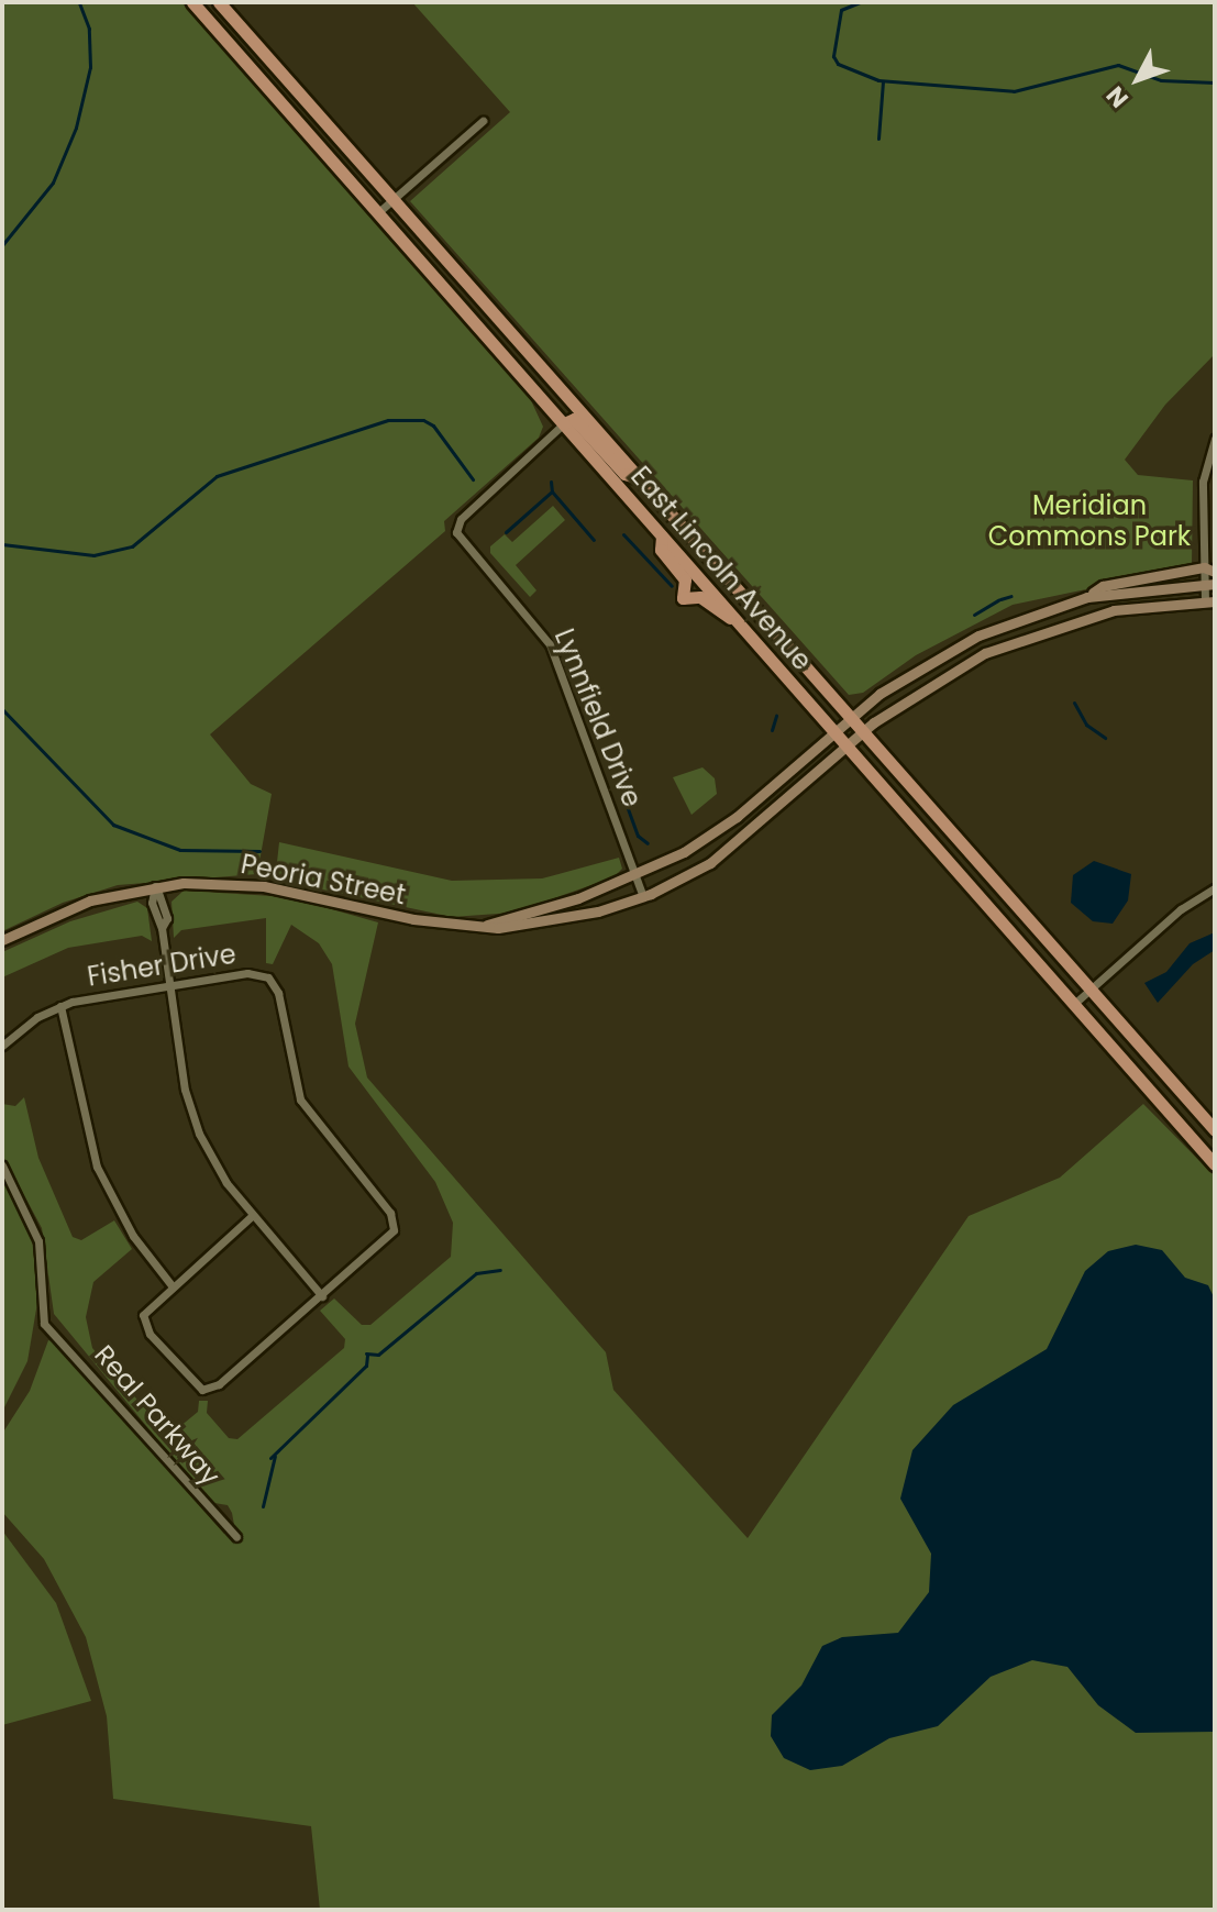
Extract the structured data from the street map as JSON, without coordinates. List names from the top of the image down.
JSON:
{
  "streets": {
    "main road": ["East Lincoln Avenue", "Peoria Street"],
    "street": ["Lynnfield Drive", "Fisher Drive", "Real Parkway"]
  },
  "crossings": [
    ["East Lincoln Avenue", "Lynnfield Drive"],
    ["East Lincoln Avenue", "Peoria Street"],
    ["Lynnfield Drive", "Peoria Street"]
  ],
  "parks": ["Meridian Commons Park"],
  "north": "bottom left"
}
